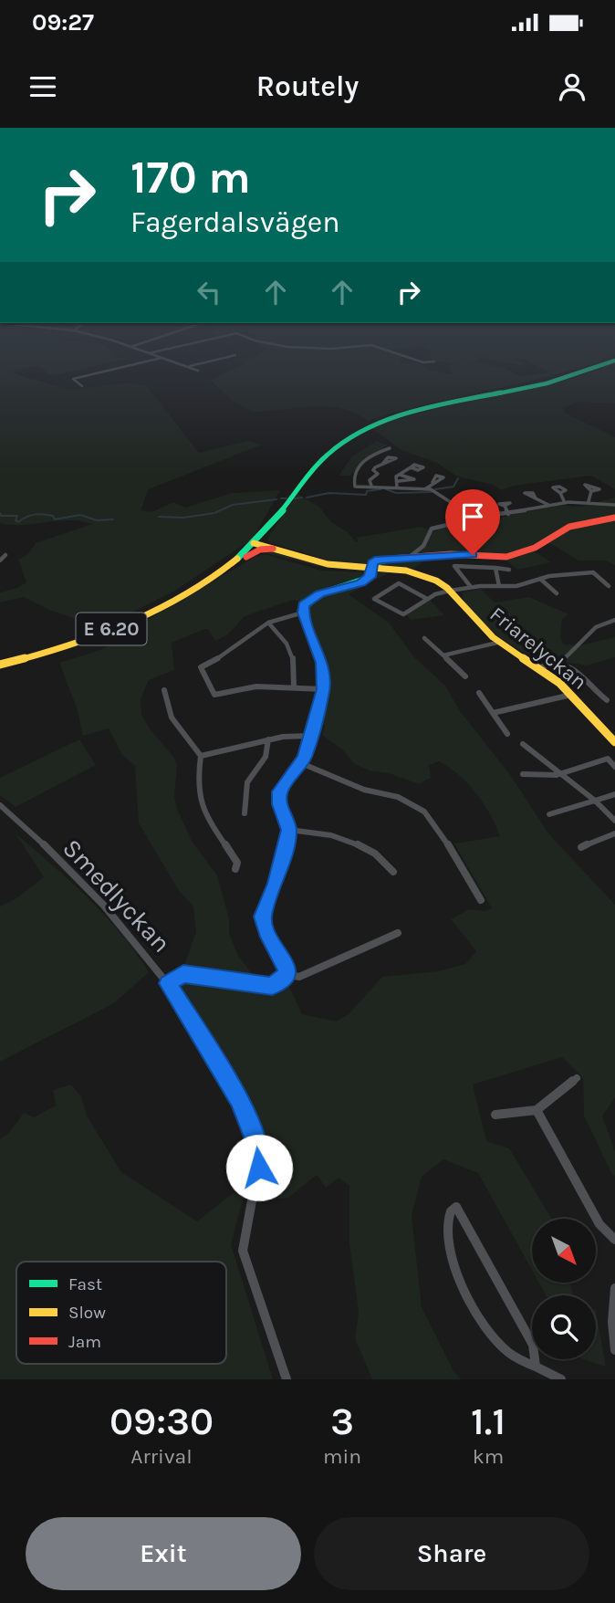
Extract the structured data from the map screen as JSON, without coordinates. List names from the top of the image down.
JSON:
{
  "streets": {
    "main road": ["E 6.20", "Friarelyckan"],
    "street": ["Smedlyckan"]
  },
  "crossings": [
    ["E 6.20", "Friarelyckan"]
  ],
  "legend": ["Fast", "Slow", "Jam"],
  "north": "bottom right",
  "page": {
    "status": "09:27",
    "header": "Routely",
    "turn": ["170 m", "Fagerdalsvägen"],
    "eta": [
      "09:30",
      "Arrival",
      "3",
      "min",
      "1.1",
      "km"
    ],
    "buttons": ["Exit", "Share"]
  }
}
